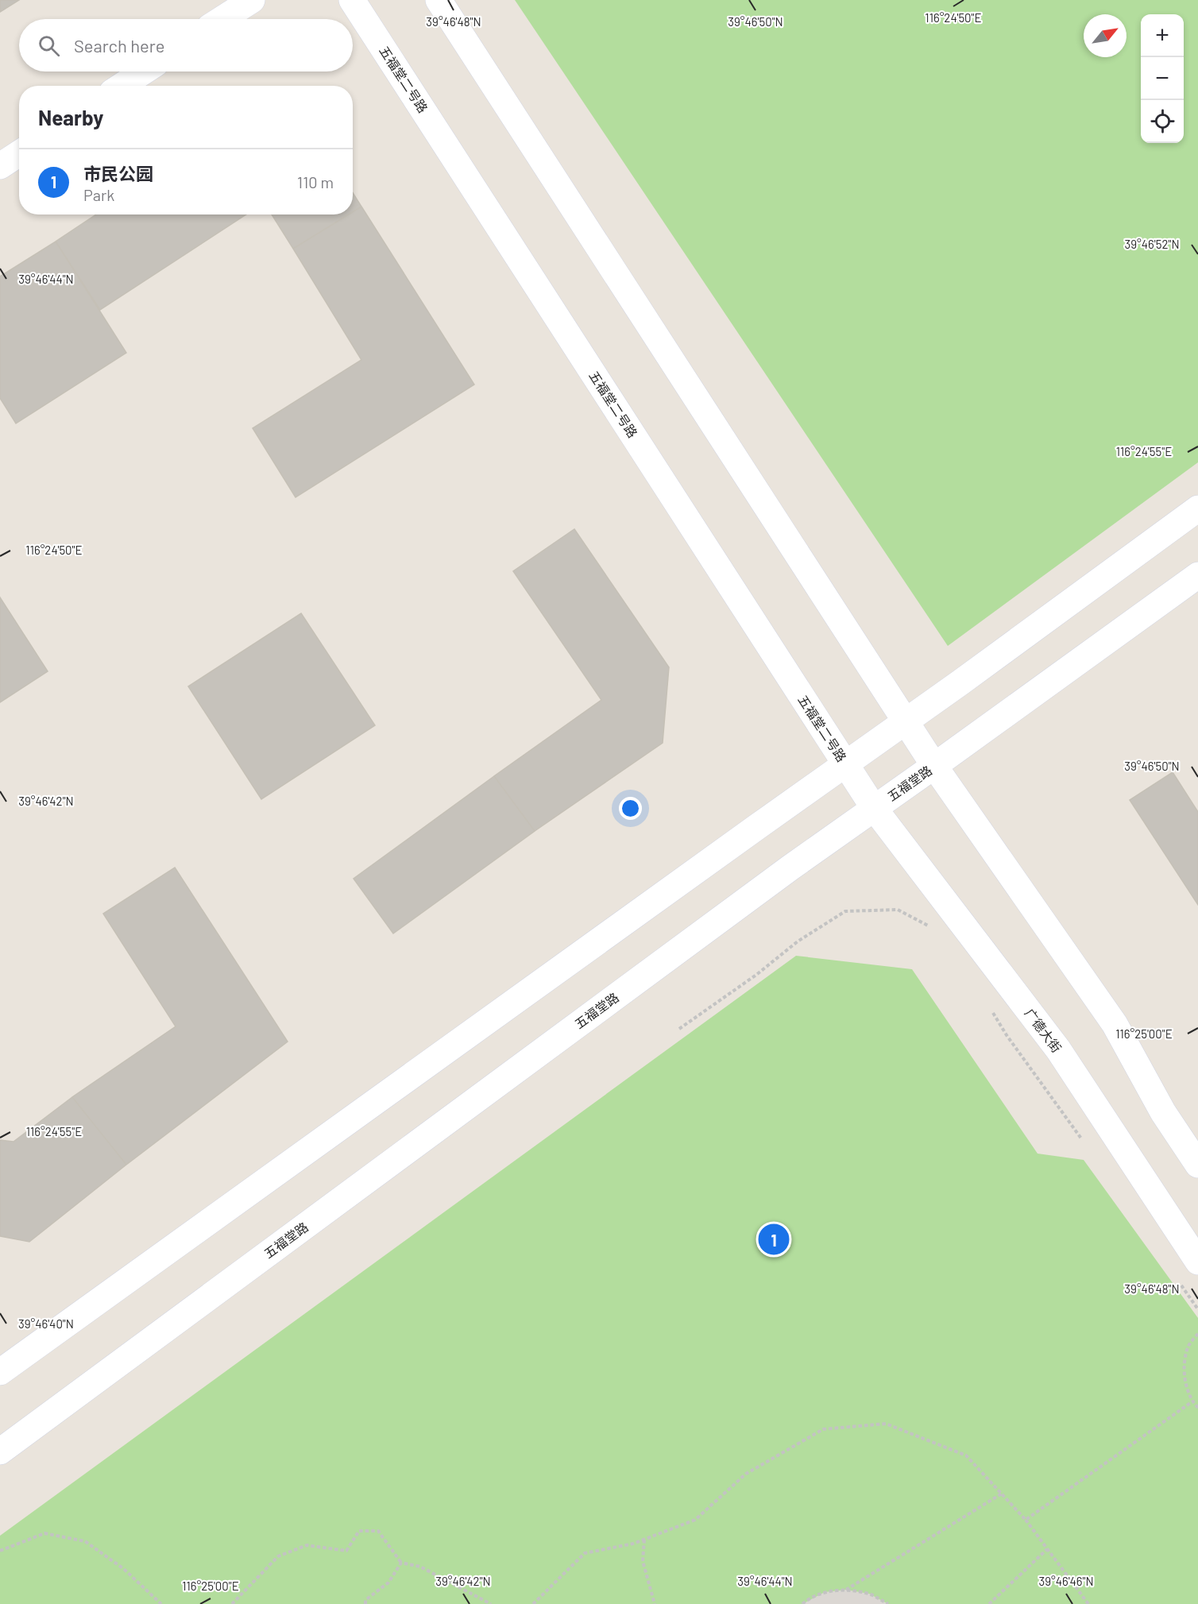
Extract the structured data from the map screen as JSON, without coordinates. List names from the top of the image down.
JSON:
{
  "streets": {
    "main road": ["五福堂二号路", "五福堂路", "广德大街"]
  },
  "crossings": [
    ["五福堂二号路", "五福堂路"],
    ["五福堂二号路", "广德大街"],
    ["五福堂路", "广德大街"]
  ],
  "north": "top right",
  "page": {
    "map_buttons": ["+", "−"],
    "search": "Search here",
    "heading": "Nearby",
    "list": [
      {
        "mark": "1",
        "name": "市民公园",
        "note": "Park",
        "value": "110 m"
      }
    ],
    "pins": "1"
  },
  "coordinates": [
    "116°24'50\"E",
    "39°46'48\"N",
    "39°46'50\"N",
    "39°46'52\"N",
    "39°46'44\"N",
    "116°24'55\"E",
    "39°46'42\"N",
    "116°25'00\"E",
    "39°46'40\"N",
    "39°46'46\"N"
  ]
}
